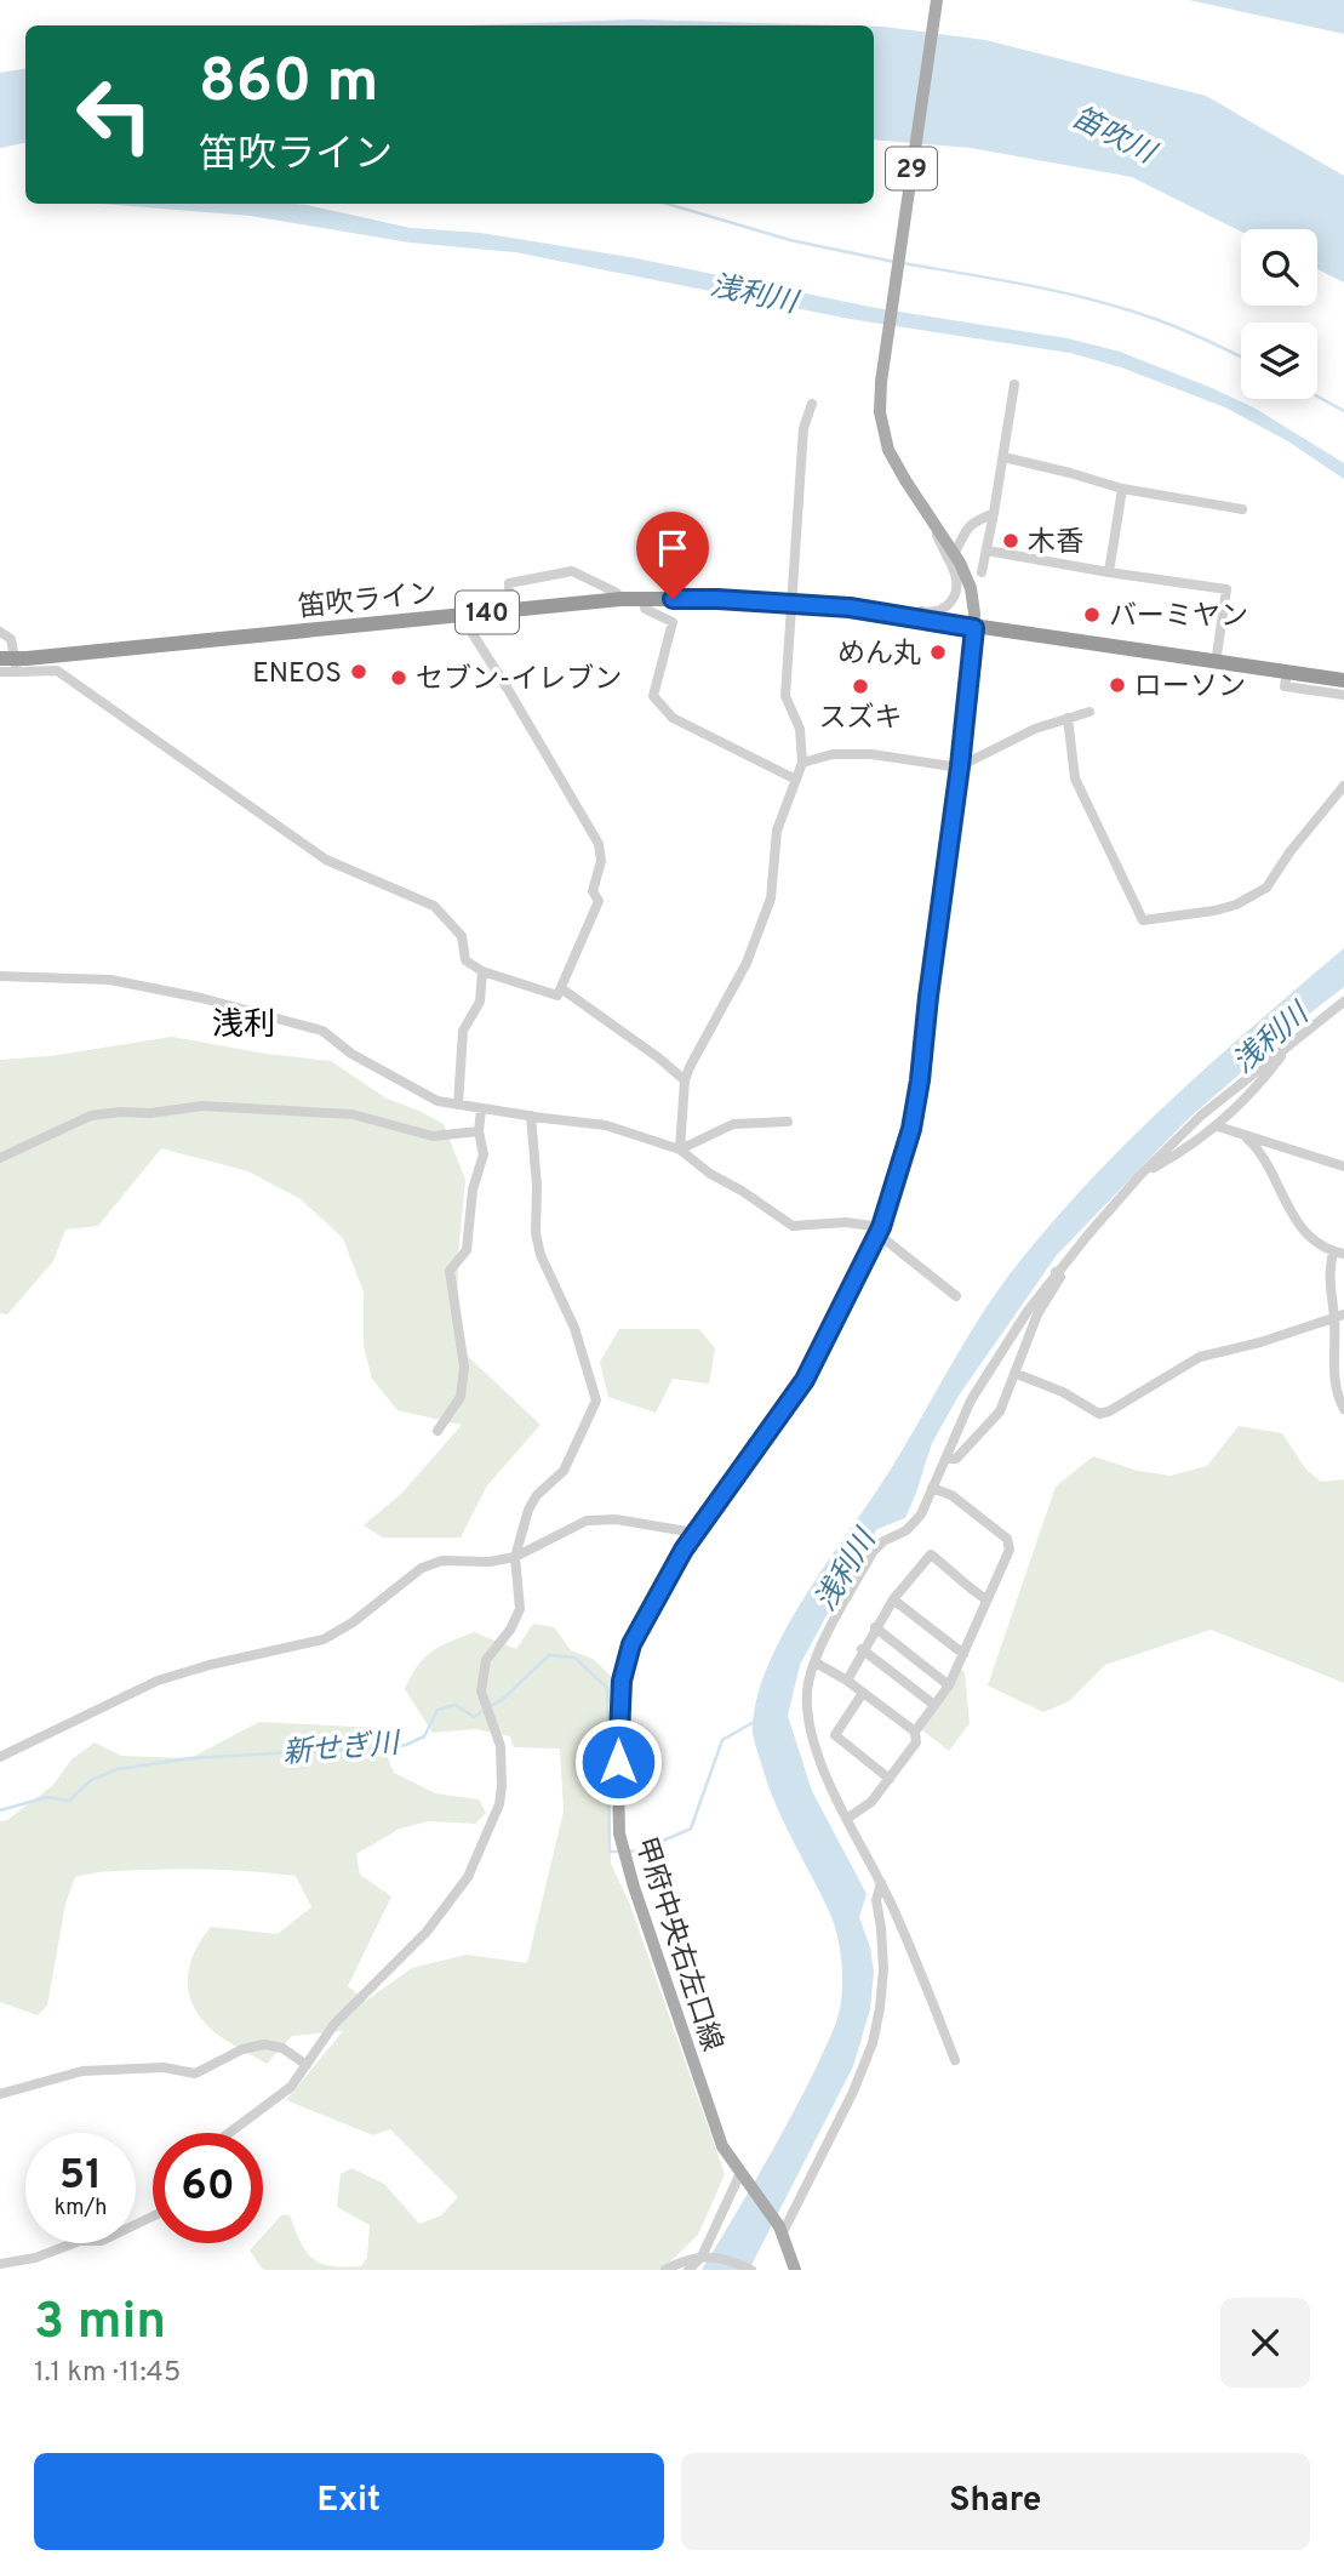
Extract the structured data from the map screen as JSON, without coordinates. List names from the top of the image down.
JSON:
{
  "streets": {
    "highway": ["笛吹ライン", "140"],
    "main road": ["29", "甲府中央右左口線"]
  },
  "crossings": [
    ["笛吹ライン", "甲府中央右左口線"]
  ],
  "districts": ["浅利"],
  "water": ["笛吹川", "浅利川", "新せぎ川"],
  "places": [
    "木香",
    "バーミヤン",
    "めん丸",
    "ENEOS",
    "セブン-イレブン",
    "ローソン",
    "スズキ"
  ],
  "page": {
    "turn": ["860 m", "笛吹ライン"],
    "speed": "51 km/h",
    "limit": "60",
    "heading": ["3 min", "1.1 km · 11:45"],
    "buttons": ["Exit", "Share"]
  }
}
